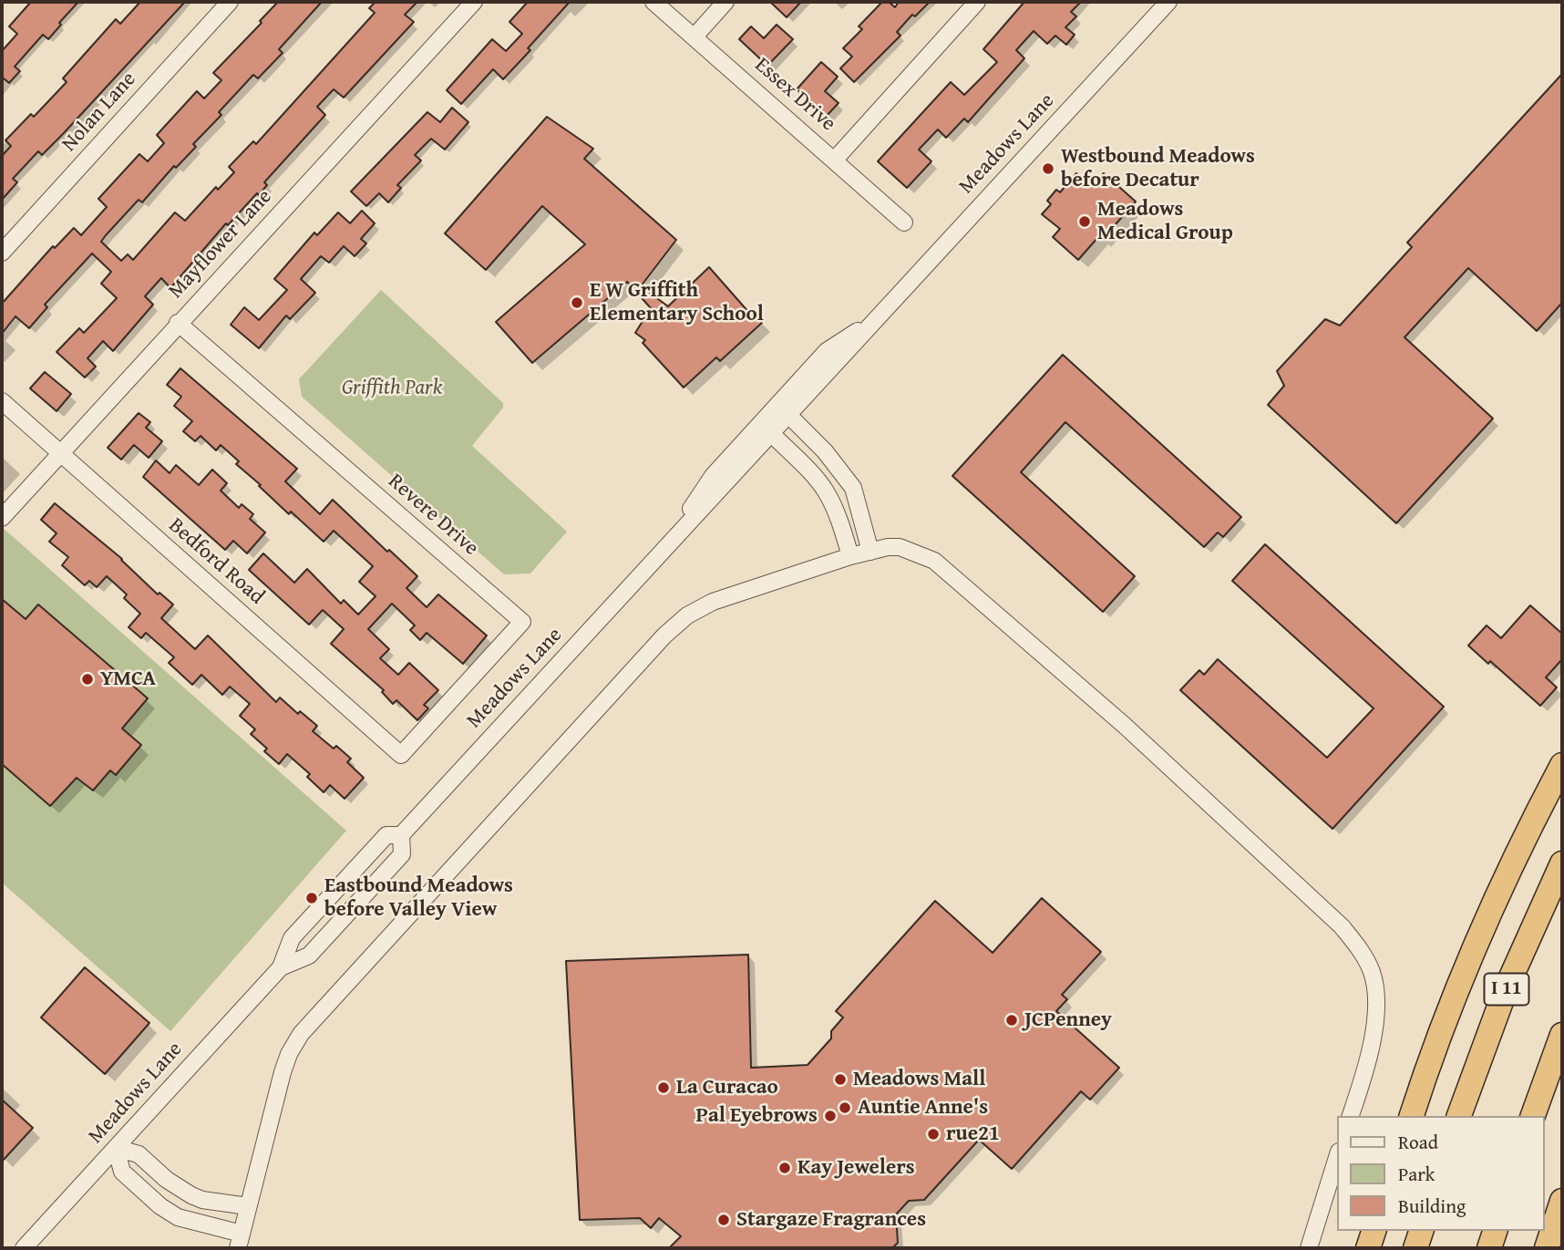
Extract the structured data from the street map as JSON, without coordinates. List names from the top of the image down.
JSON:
{
  "streets": {
    "highway": ["I 11"],
    "street": [
      "Essex Drive",
      "Nolan Lane",
      "Meadows Lane",
      "Mayflower Lane",
      "Revere Drive",
      "Bedford Road"
    ]
  },
  "crossings": [
    ["Mayflower Lane", "Revere Drive"],
    ["Mayflower Lane", "Bedford Road"],
    ["Revere Drive", "Bedford Road"]
  ],
  "parks": ["Griffith Park"],
  "places": [
    "Westbound Meadows before Decatur",
    "Meadows Medical Group",
    "E W Griffith Elementary School",
    "YMCA",
    "Eastbound Meadows before Valley View",
    "JCPenney",
    "Meadows Mall",
    "La Curacao",
    "Auntie Anne's",
    "Pal Eyebrows",
    "rue21",
    "Kay Jewelers",
    "Stargaze Fragrances"
  ],
  "legend": ["Road", "Park", "Building"]
}
